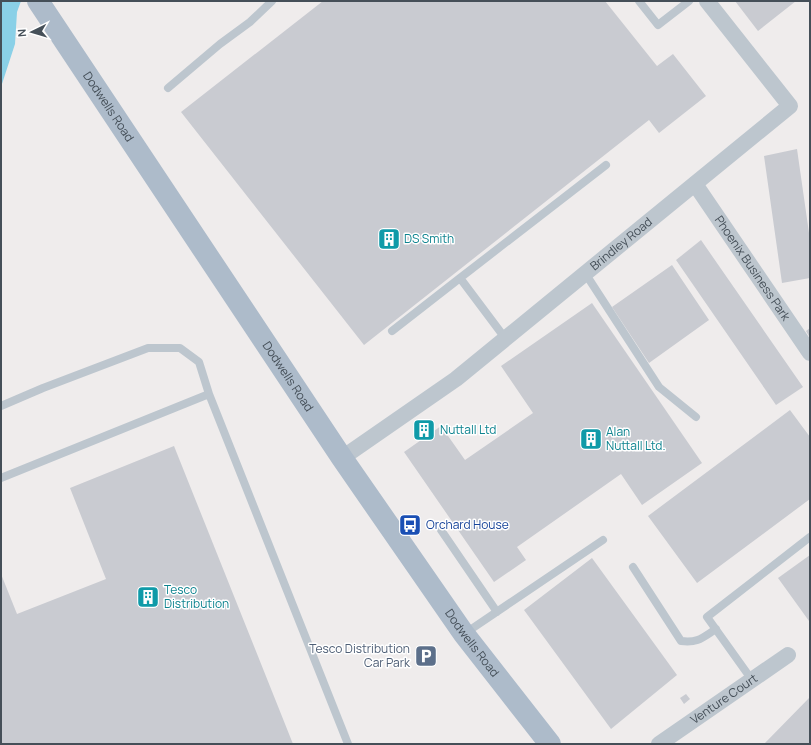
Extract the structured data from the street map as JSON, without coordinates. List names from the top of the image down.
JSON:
{
  "streets": {
    "main road": ["Dodwells Road"],
    "street": ["Brindley Road", "Phoenix Business Park", "Venture Court"]
  },
  "crossings": [
    ["Dodwells Road", "Brindley Road"],
    ["Brindley Road", "Phoenix Business Park"]
  ],
  "places": {
    "building": [
      "DS Smith",
      "Nuttall Ltd",
      "Alan Nuttall Ltd.",
      "Tesco Distribution"
    ],
    "bus stop": ["Orchard House"],
    "parking": ["Tesco Distribution Car Park"]
  },
  "north": "left"
}
